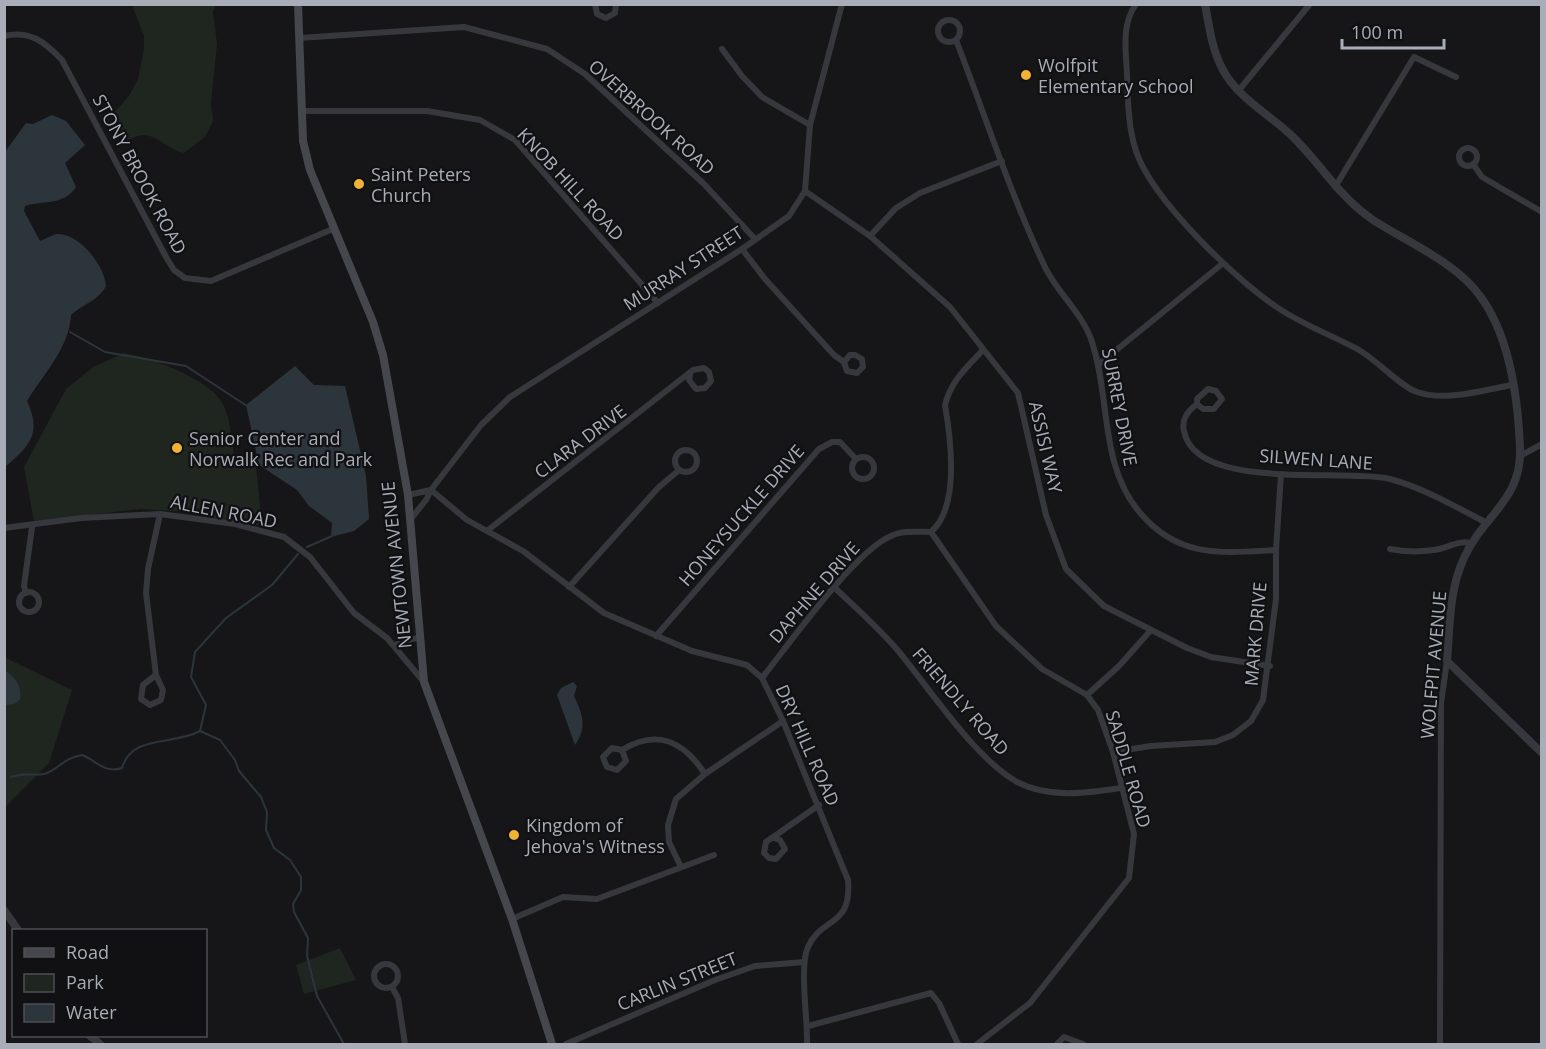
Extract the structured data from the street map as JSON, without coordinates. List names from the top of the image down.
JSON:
{
  "streets": {
    "main road": ["NEWTOWN AVENUE"],
    "street": [
      "OVERBROOK ROAD",
      "STONY BROOK ROAD",
      "KNOB HILL ROAD",
      "MURRAY STREET",
      "SURREY DRIVE",
      "CLARA DRIVE",
      "ASSISI WAY",
      "SILWEN LANE",
      "ALLEN ROAD",
      "HONEYSUCKLE DRIVE",
      "DAPHNE DRIVE",
      "MARK DRIVE",
      "WOLFPIT AVENUE",
      "FRIENDLY ROAD",
      "DRY HILL ROAD",
      "SADDLE ROAD",
      "CARLIN STREET"
    ]
  },
  "crossings": [
    ["OVERBROOK ROAD", "MURRAY STREET"],
    ["OVERBROOK ROAD", "NEWTOWN AVENUE"],
    ["STONY BROOK ROAD", "NEWTOWN AVENUE"],
    ["KNOB HILL ROAD", "MURRAY STREET"],
    ["KNOB HILL ROAD", "NEWTOWN AVENUE"],
    ["MURRAY STREET", "ASSISI WAY"],
    ["MURRAY STREET", "NEWTOWN AVENUE"],
    ["MURRAY STREET", "DRY HILL ROAD"],
    ["SURREY DRIVE", "MARK DRIVE"],
    ["CLARA DRIVE", "DRY HILL ROAD"],
    ["ASSISI WAY", "MARK DRIVE"],
    ["SILWEN LANE", "MARK DRIVE"],
    ["SILWEN LANE", "WOLFPIT AVENUE"],
    ["ALLEN ROAD", "NEWTOWN AVENUE"],
    ["HONEYSUCKLE DRIVE", "DRY HILL ROAD"],
    ["DAPHNE DRIVE", "FRIENDLY ROAD"],
    ["DAPHNE DRIVE", "DRY HILL ROAD"],
    ["DAPHNE DRIVE", "SADDLE ROAD"],
    ["MARK DRIVE", "SADDLE ROAD"],
    ["FRIENDLY ROAD", "SADDLE ROAD"],
    ["DRY HILL ROAD", "CARLIN STREET"]
  ],
  "places": [
    "Wolfpit Elementary School",
    "Saint Peters Church",
    "Senior Center and Norwalk Rec and Park",
    "Kingdom of Jehova's Witness"
  ],
  "legend": ["Road", "Park", "Water"],
  "scale_bar": "100 m"
}
